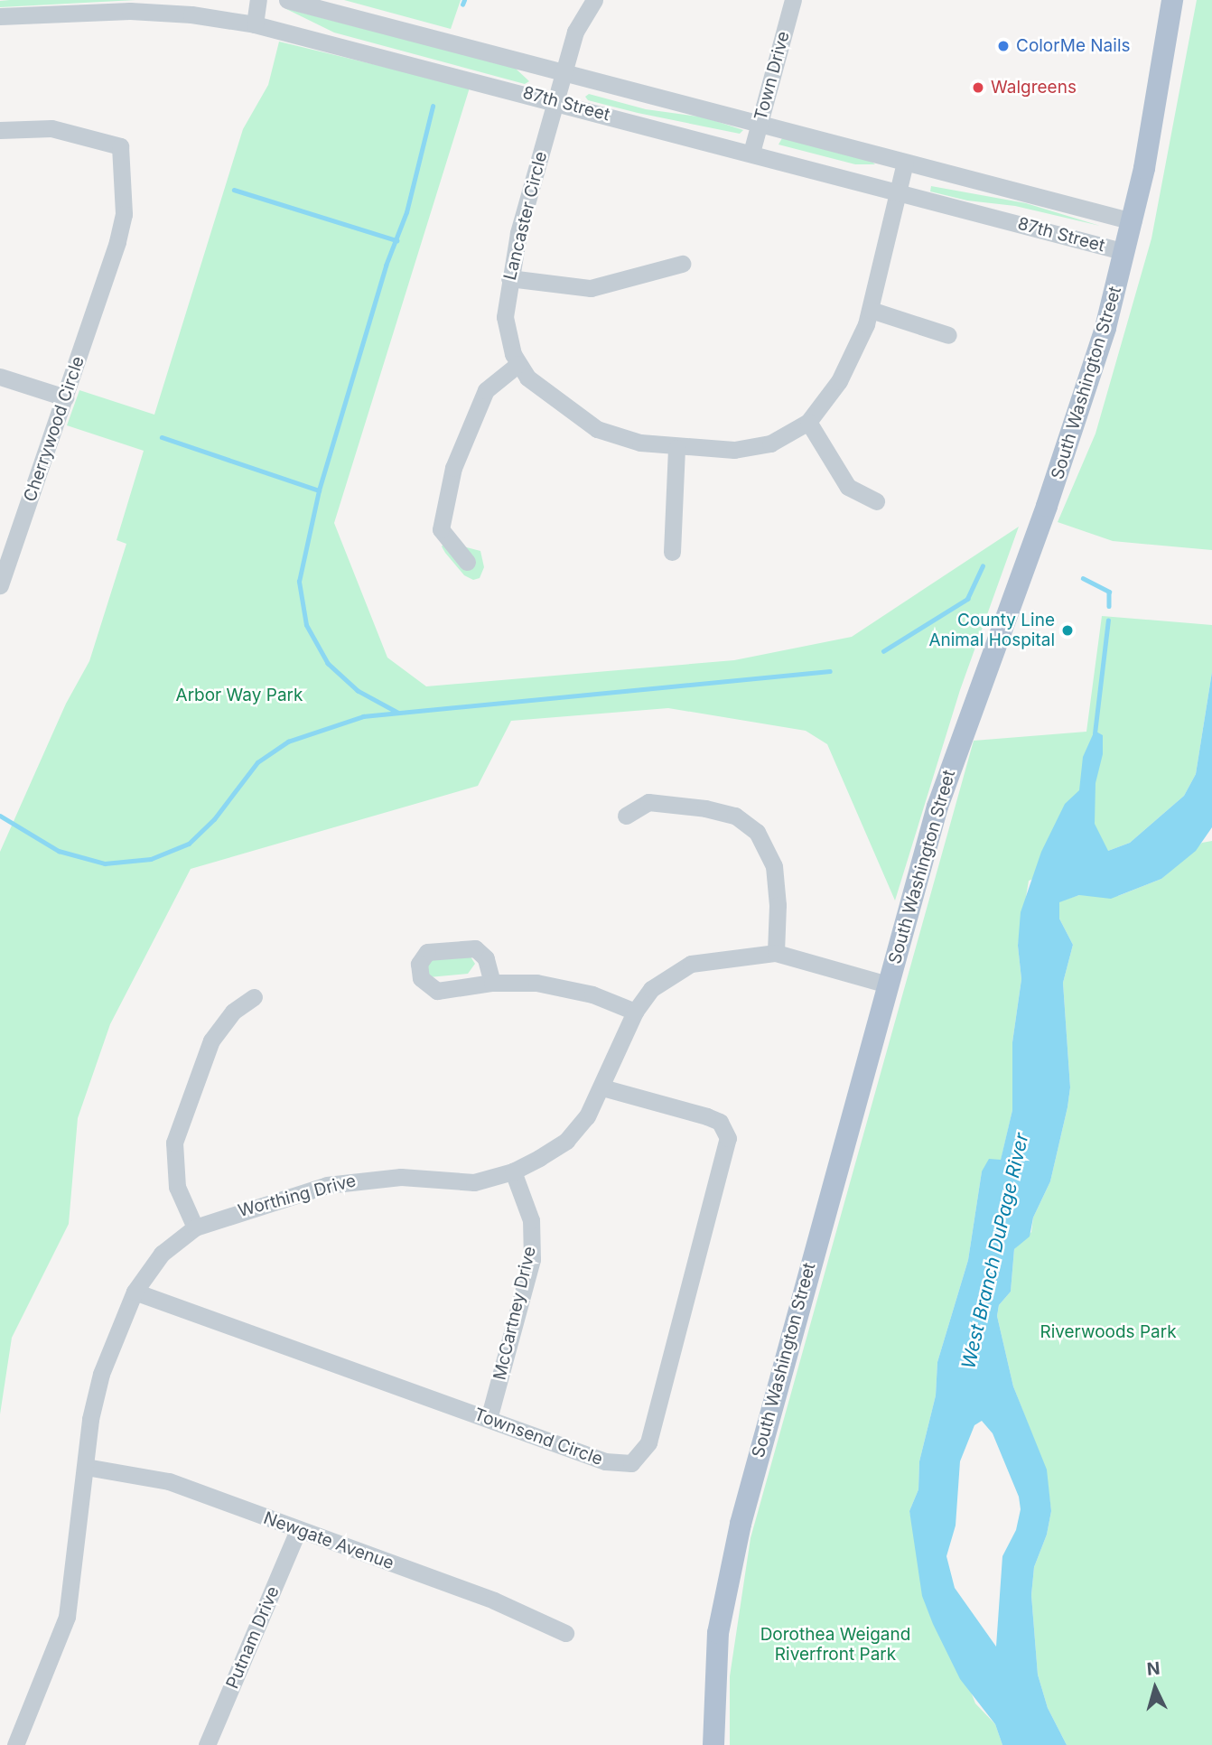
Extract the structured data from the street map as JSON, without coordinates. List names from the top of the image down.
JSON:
{
  "streets": {
    "main road": ["South Washington Street"],
    "street": [
      "Town Drive",
      "87th Street",
      "Lancaster Circle",
      "Cherrywood Circle",
      "Worthing Drive",
      "McCartney Drive",
      "Townsend Circle",
      "Newgate Avenue",
      "Putnam Drive"
    ]
  },
  "crossings": [
    ["Town Drive", "87th Street"],
    ["87th Street", "Lancaster Circle"],
    ["87th Street", "South Washington Street"],
    ["South Washington Street", "Worthing Drive"],
    ["Worthing Drive", "McCartney Drive"],
    ["Worthing Drive", "Townsend Circle"],
    ["Worthing Drive", "Newgate Avenue"],
    ["McCartney Drive", "Townsend Circle"],
    ["Newgate Avenue", "Putnam Drive"]
  ],
  "water": ["West Branch DuPage River"],
  "parks": ["Arbor Way Park", "Riverwoods Park", "Dorothea Weigand Riverfront Park"],
  "places": ["ColorMe Nails", "Walgreens", "County Line Animal Hospital"],
  "north": "top"
}
